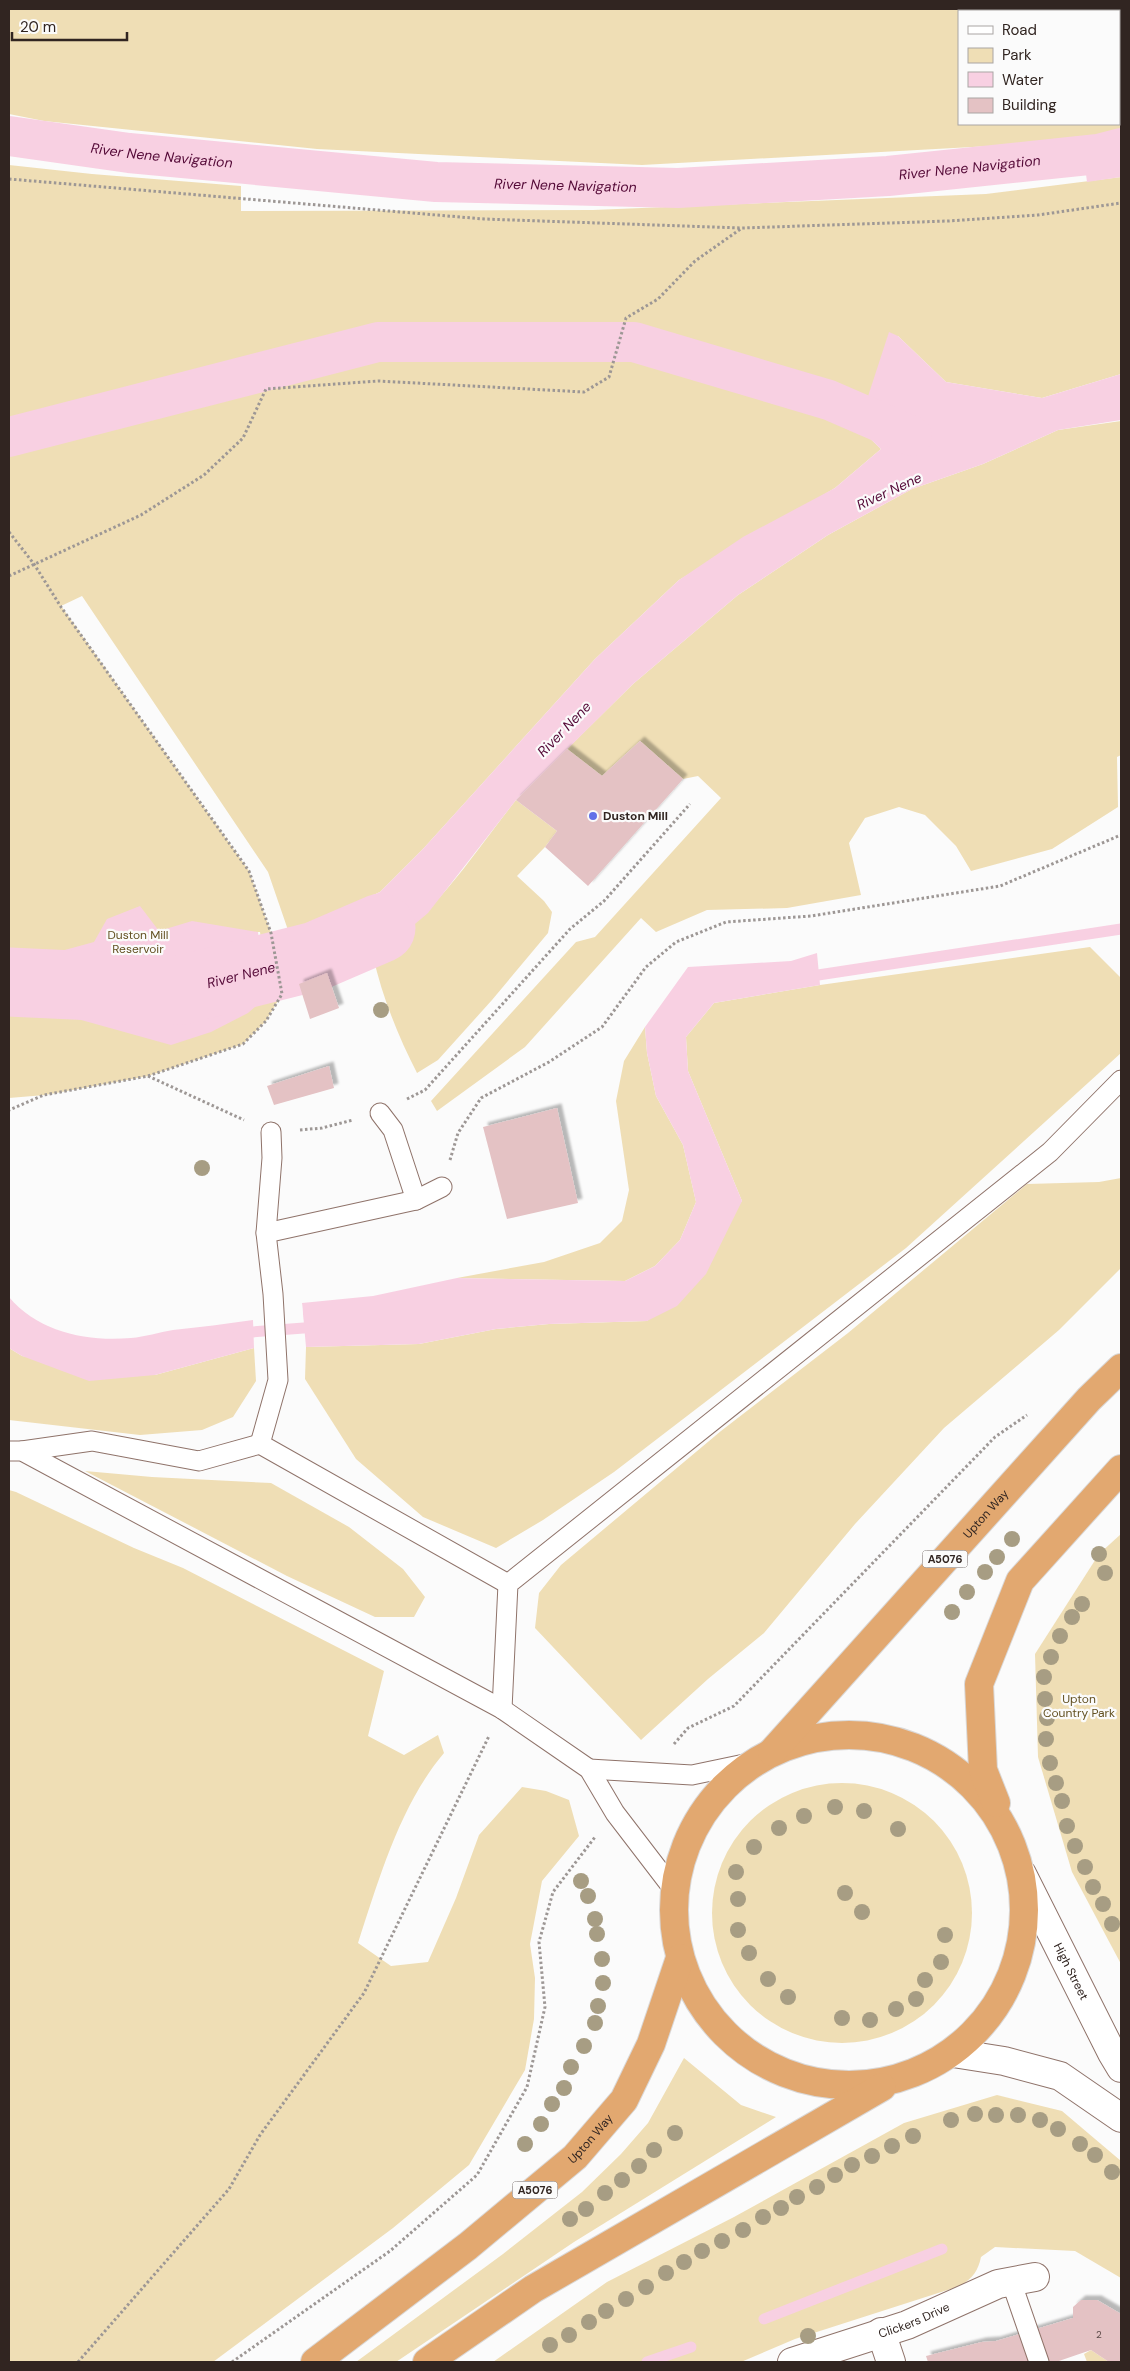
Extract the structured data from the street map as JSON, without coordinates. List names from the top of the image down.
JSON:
{
  "streets": {
    "highway": ["Upton Way", "A5076"],
    "street": ["High Street", "Clickers Drive"]
  },
  "water": ["River Nene Navigation", "River Nene"],
  "parks": ["Duston Mill Reservoir", "Upton Country Park"],
  "places": ["Duston Mill"],
  "house_numbers": ["2"],
  "legend": [
    "Road",
    "Park",
    "Water",
    "Building"
  ],
  "scale_bar": "20 m"
}
